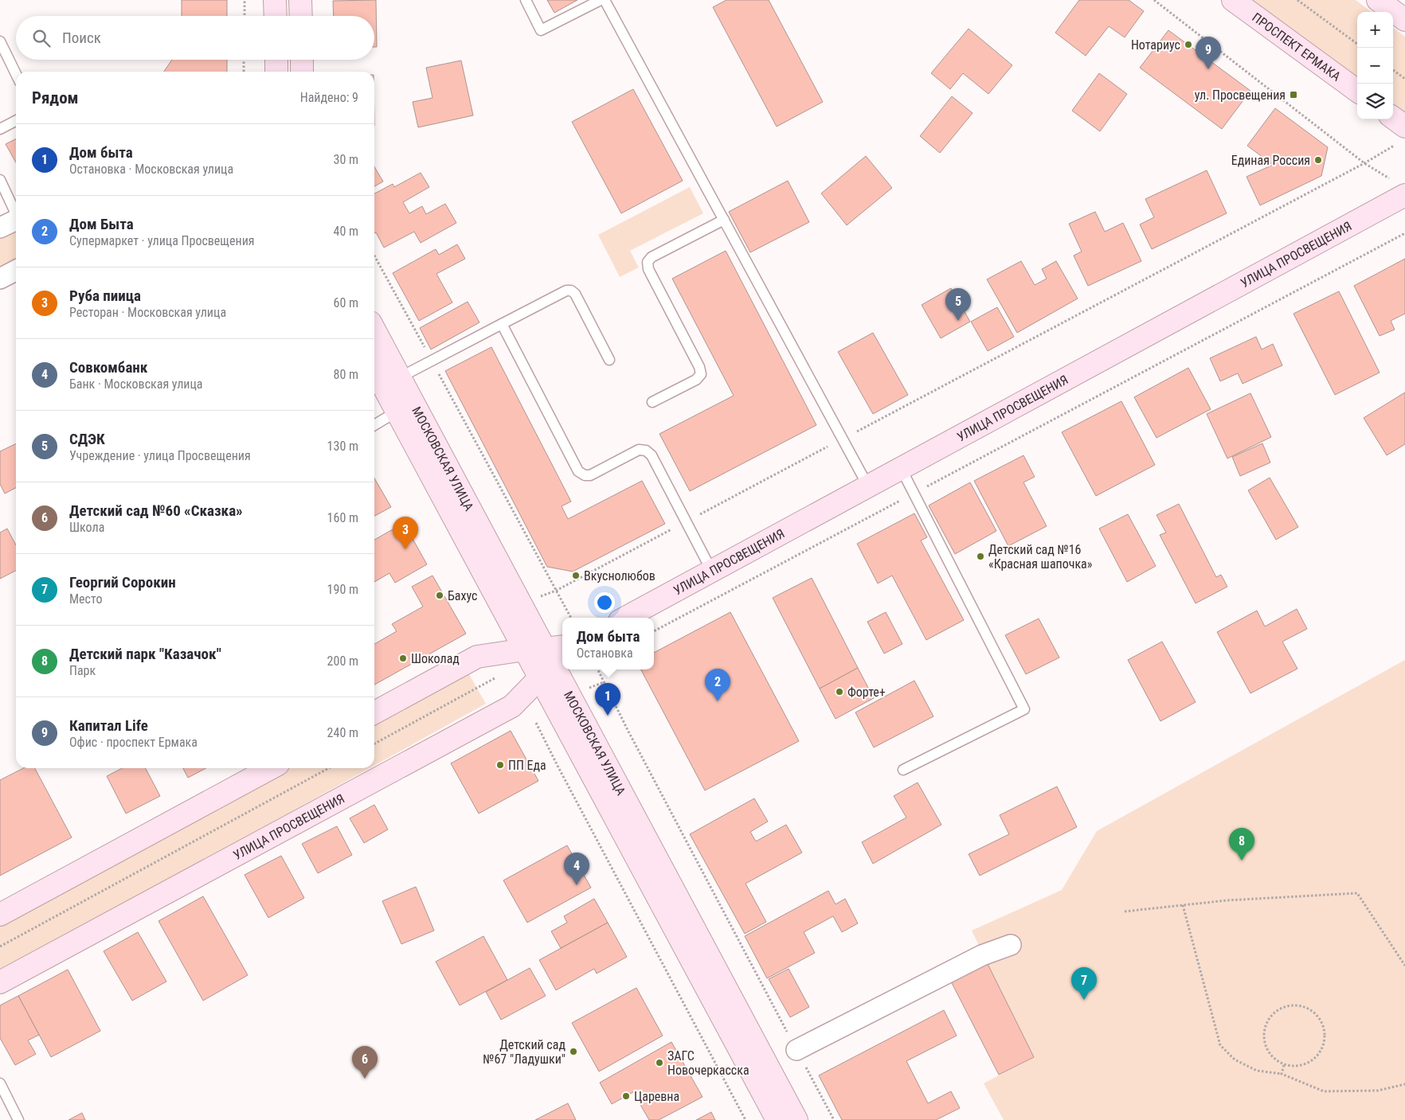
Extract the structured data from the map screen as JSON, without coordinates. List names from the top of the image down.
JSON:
{
  "streets": {
    "main road": ["ПРОСПЕКТ ЕРМАКА", "УЛИЦА ПРОСВЕЩЕНИЯ", "МОСКОВСКАЯ УЛИЦА"]
  },
  "crossings": [
    ["УЛИЦА ПРОСВЕЩЕНИЯ", "МОСКОВСКАЯ УЛИЦА"]
  ],
  "places": {
    "other": [
      "Нотариус",
      "Единая Россия",
      "Детский сад №16 «Красная шапочка»",
      "Вкуснолюбов",
      "Бахус",
      "Шоколад",
      "Форте+",
      "ПП Еда",
      "Детский сад №67 \"Ладушки\"",
      "ЗАГС Новочеркасска",
      "Царевна"
    ],
    "transit": ["ул. Просвещения"]
  },
  "page": {
    "map_buttons": ["+", "−"],
    "search": "Поиск",
    "pins": [
      "9",
      "5",
      "3",
      "2",
      "1",
      "8",
      "4",
      "7",
      "6"
    ],
    "heading": ["Рядом", "Найдено: 9"],
    "list": [
      {
        "mark": "1",
        "name": "Дом быта",
        "note": "Остановка · Московская улица",
        "value": "30 m"
      },
      {
        "mark": "2",
        "name": "Дом Быта",
        "note": "Супермаркет · улица Просвещения",
        "value": "40 m"
      },
      {
        "mark": "3",
        "name": "Руба пиица",
        "note": "Ресторан · Московская улица",
        "value": "60 m"
      },
      {
        "mark": "4",
        "name": "Совкомбанк",
        "note": "Банк · Московская улица",
        "value": "80 m"
      },
      {
        "mark": "5",
        "name": "СДЭК",
        "note": "Учреждение · улица Просвещения",
        "value": "130 m"
      },
      {
        "mark": "6",
        "name": "Детский сад №60 «Сказка»",
        "note": "Школа",
        "value": "160 m"
      },
      {
        "mark": "7",
        "name": "Георгий Сорокин",
        "note": "Место",
        "value": "190 m"
      },
      {
        "mark": "8",
        "name": "Детский парк \"Казачок\"",
        "note": "Парк",
        "value": "200 m"
      },
      {
        "mark": "9",
        "name": "Капитал Life",
        "note": "Офис · проспект Ермака",
        "value": "240 m"
      }
    ],
    "popup": ["Дом быта", "Остановка"]
  }
}
